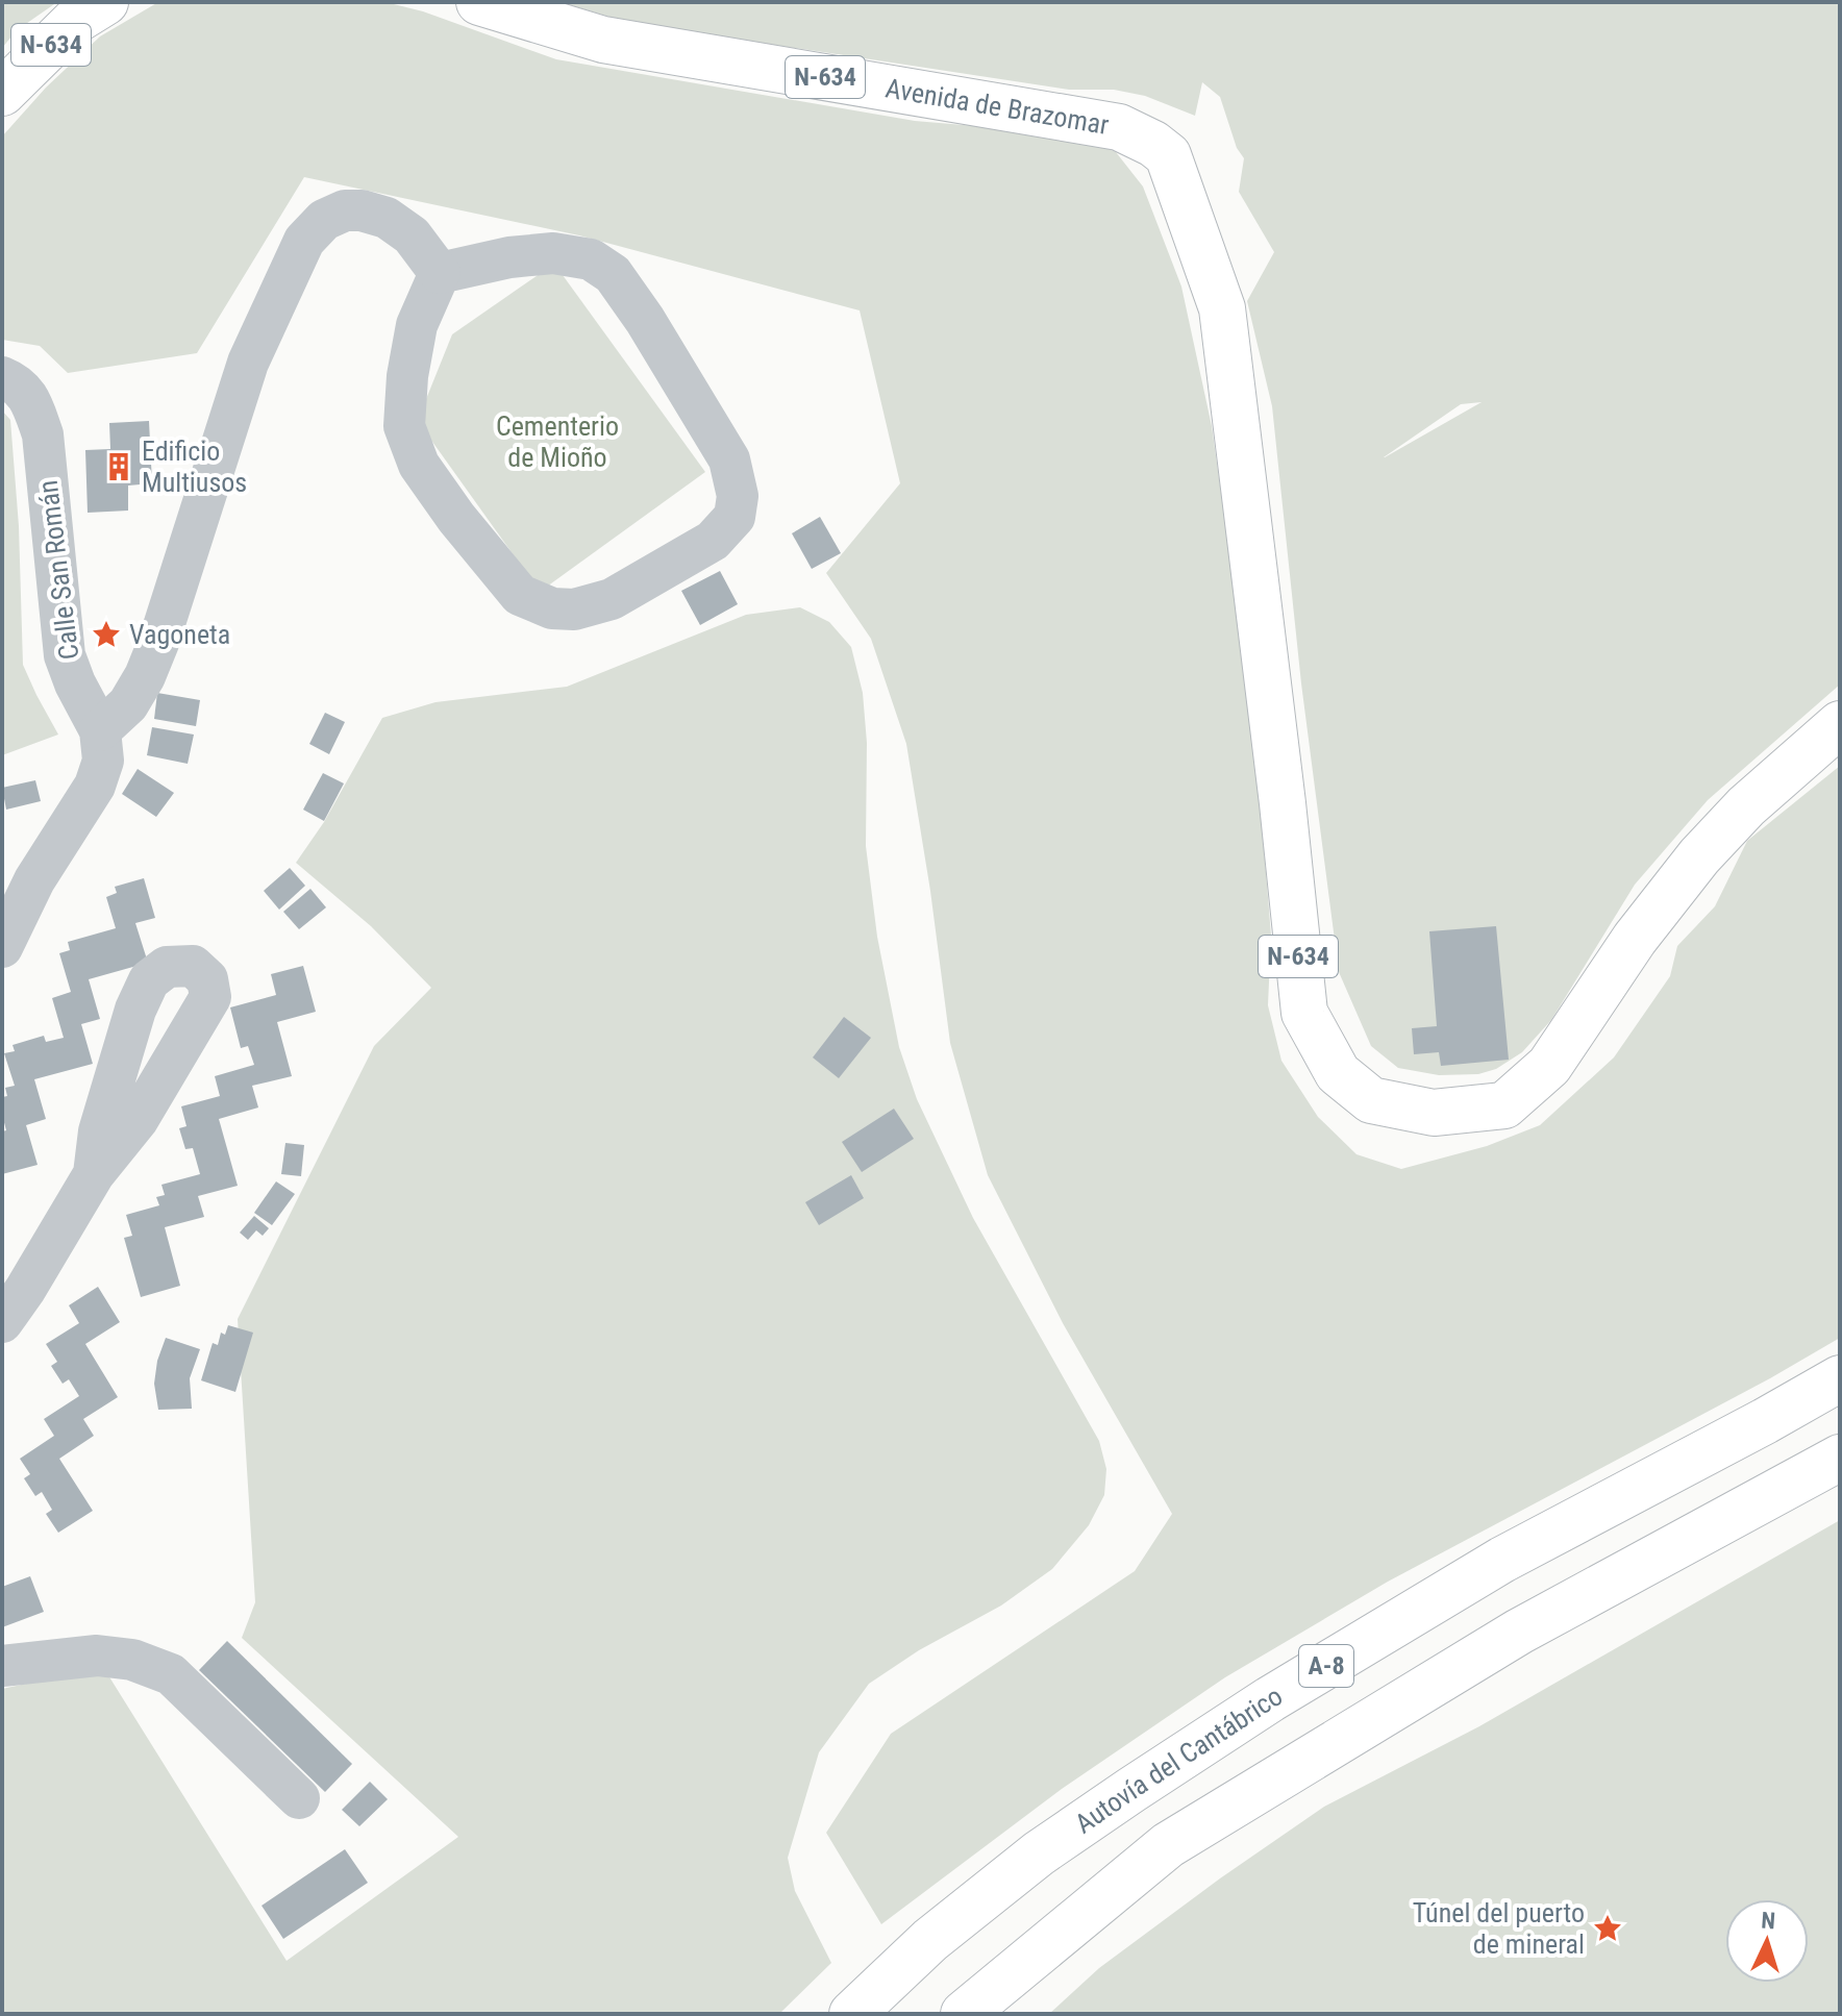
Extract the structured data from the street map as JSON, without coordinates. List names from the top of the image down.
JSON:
{
  "streets": {
    "highway": [
      "N-634",
      "Avenida de Brazomar",
      "A-8",
      "Autovía del Cantábrico"
    ],
    "street": ["Calle San Román"]
  },
  "parks": ["Cementerio de Mioño"],
  "places": {
    "building": ["Edificio Multiusos"],
    "place": ["Vagoneta", "Túnel del puerto de mineral"]
  },
  "north": "top"
}
